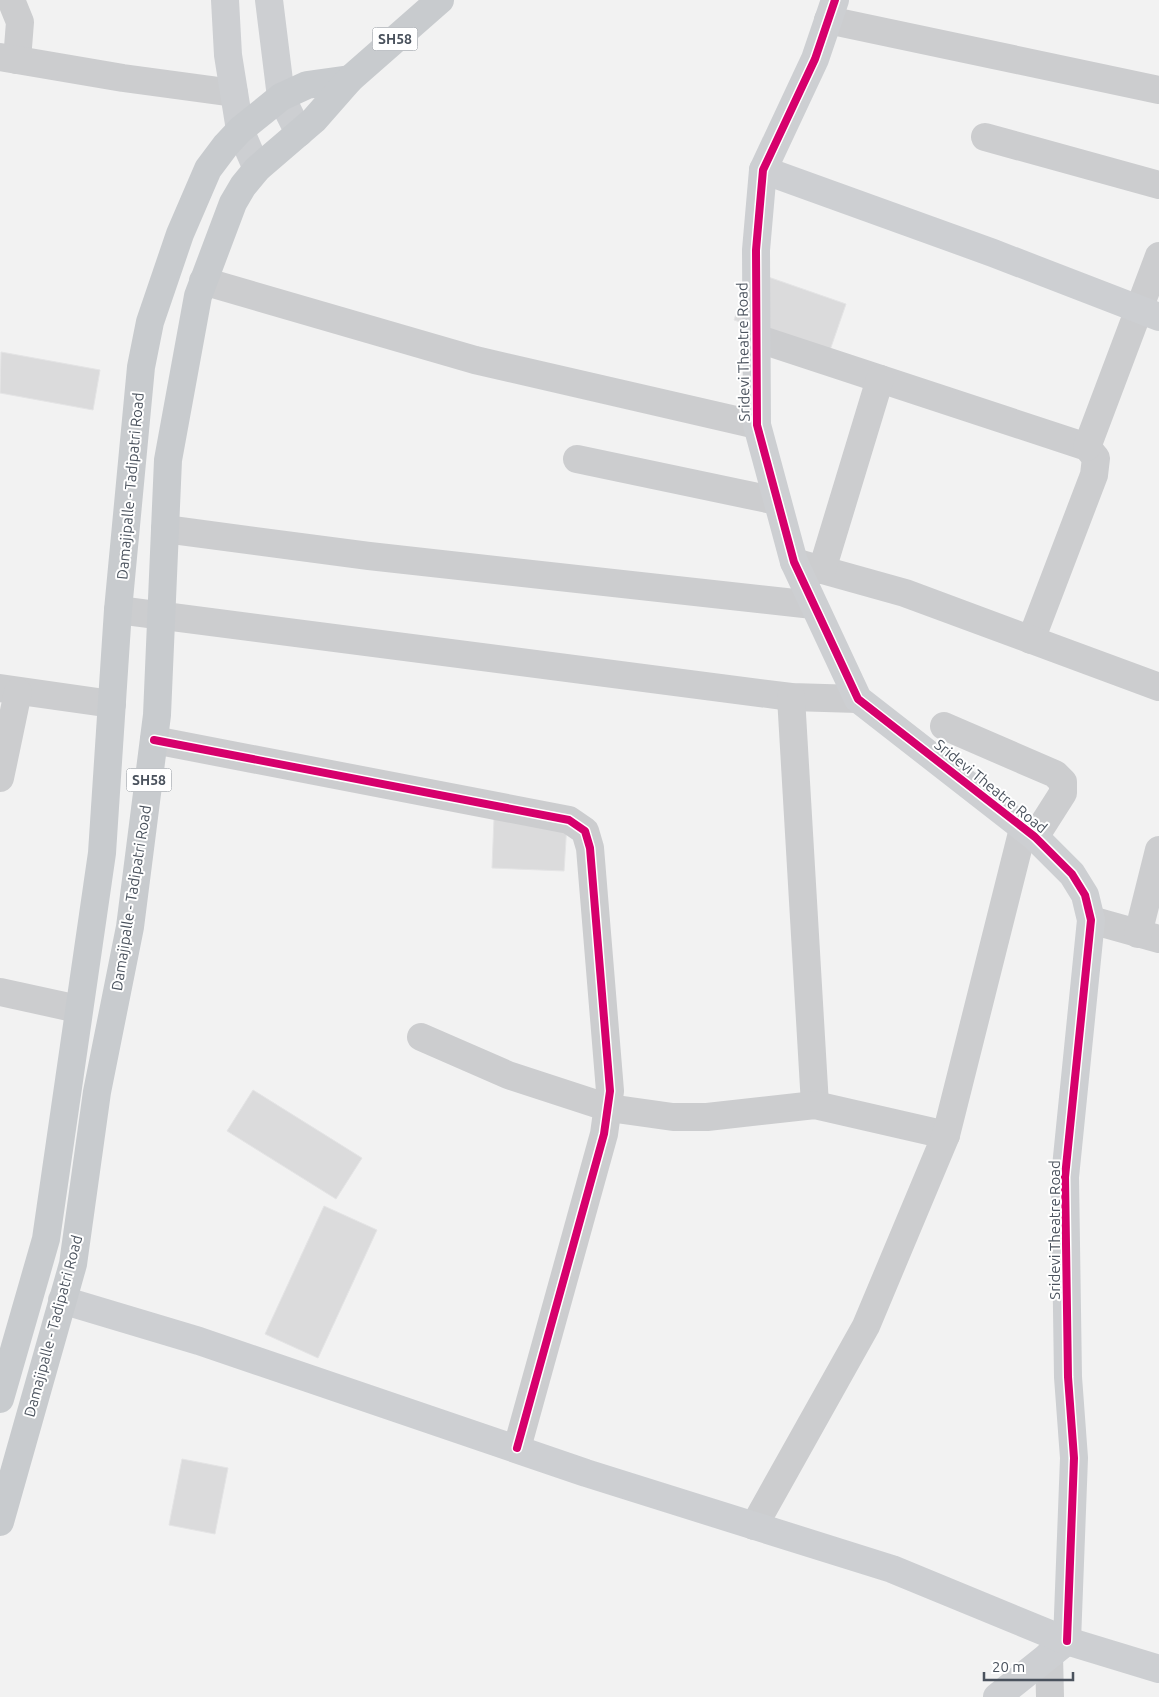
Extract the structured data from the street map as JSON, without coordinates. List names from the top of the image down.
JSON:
{
  "streets": {
    "main road": ["SH58", "Damajipalle - Tadipatri Road"],
    "street": ["Sridevi Theatre Road"]
  },
  "scale_bar": "20 m"
}
